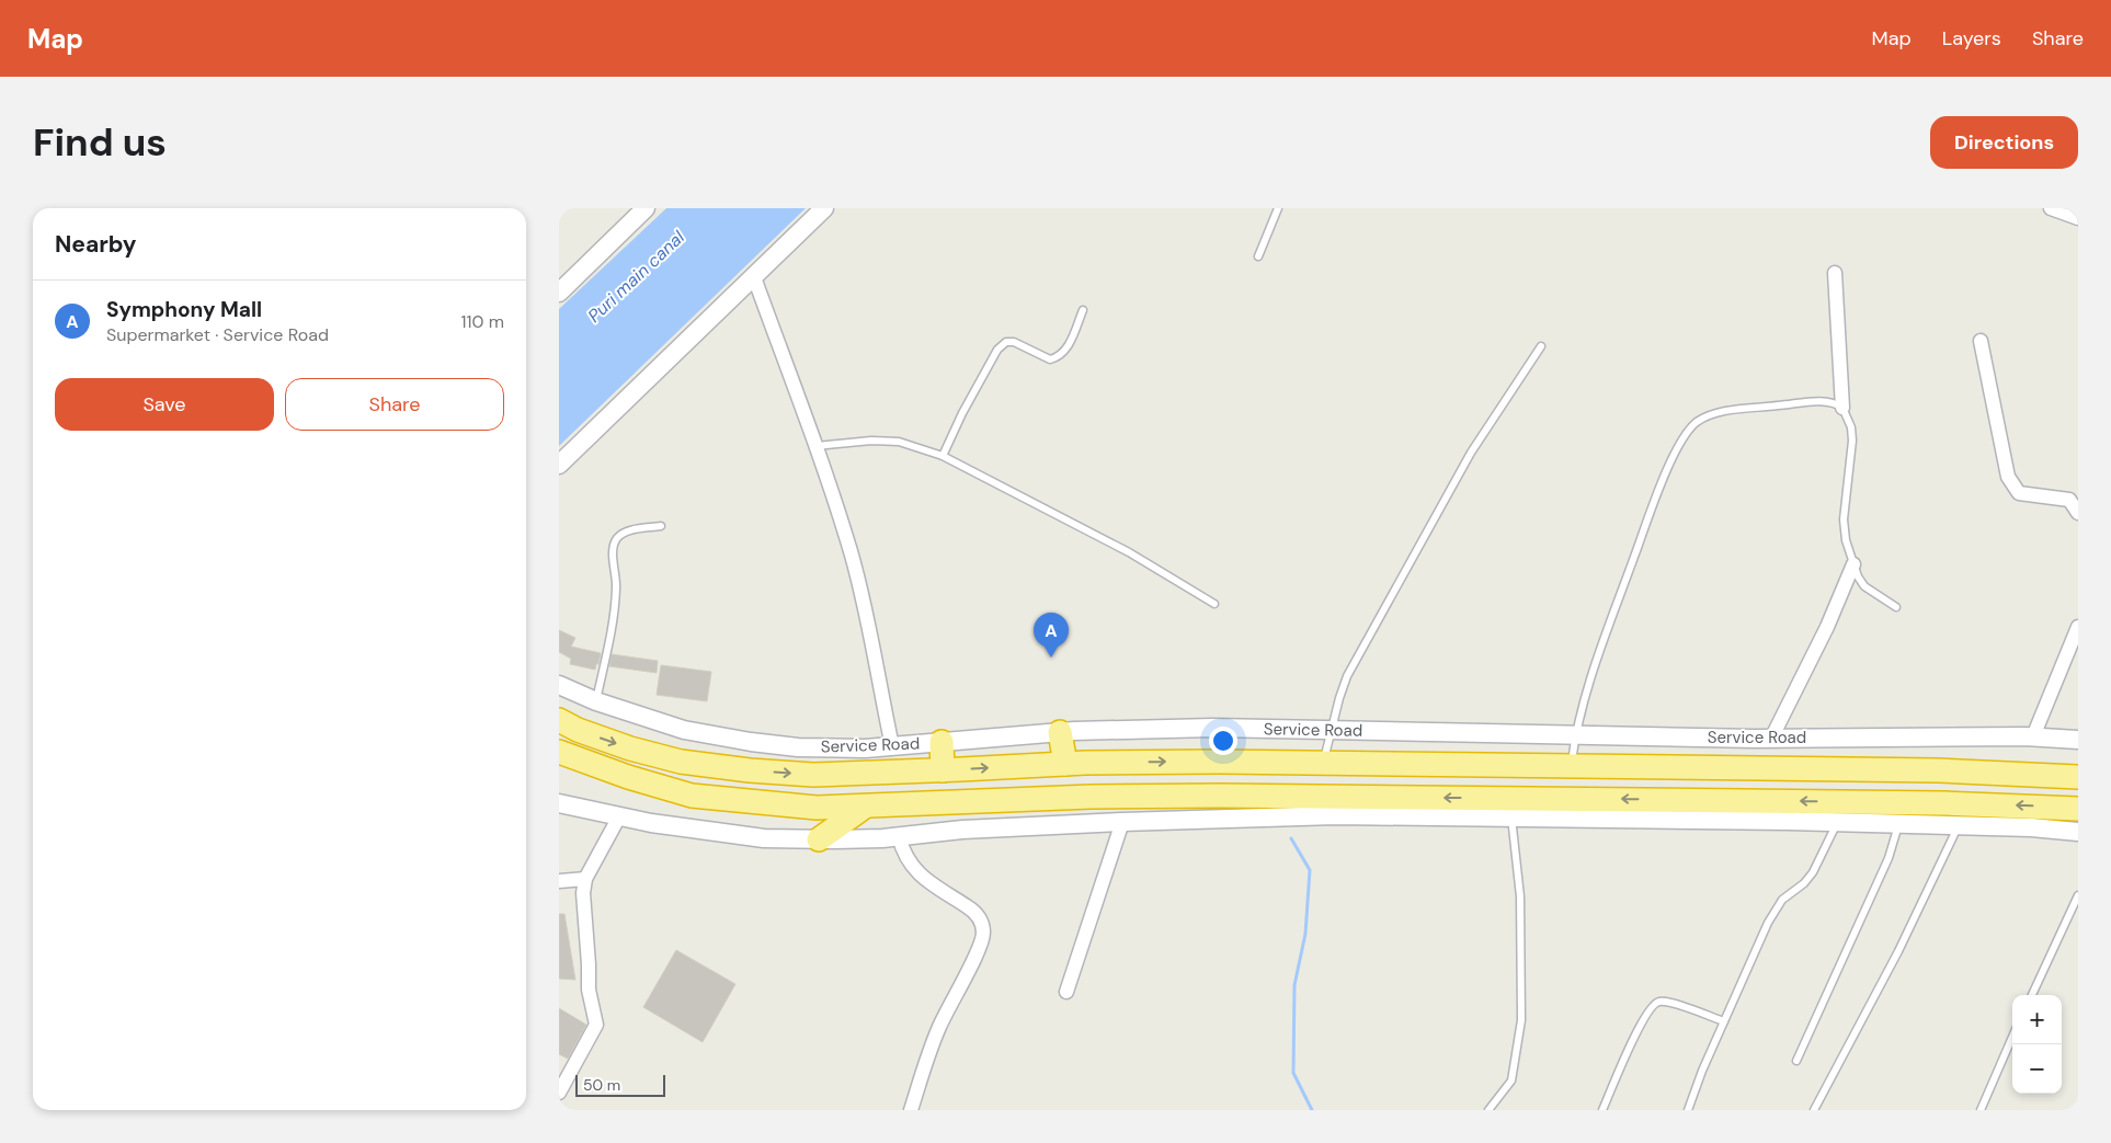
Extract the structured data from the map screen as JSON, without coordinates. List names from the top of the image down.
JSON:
{
  "streets": {
    "street": ["Service Road"]
  },
  "water": ["Puri main canal"],
  "scale_bar": "50 m",
  "page": {
    "header": "Map",
    "nav": ["Map", "Layers", "Share"],
    "buttons": [
      "Directions",
      ["Save", "Share"]
    ],
    "title": "Find us",
    "heading": "Nearby",
    "list": [
      {
        "mark": "A",
        "name": "Symphony Mall",
        "note": "Supermarket · Service Road",
        "value": "110 m"
      }
    ],
    "pins": "A",
    "map_buttons": ["+", "−"],
    "scale": "50 m"
  }
}
